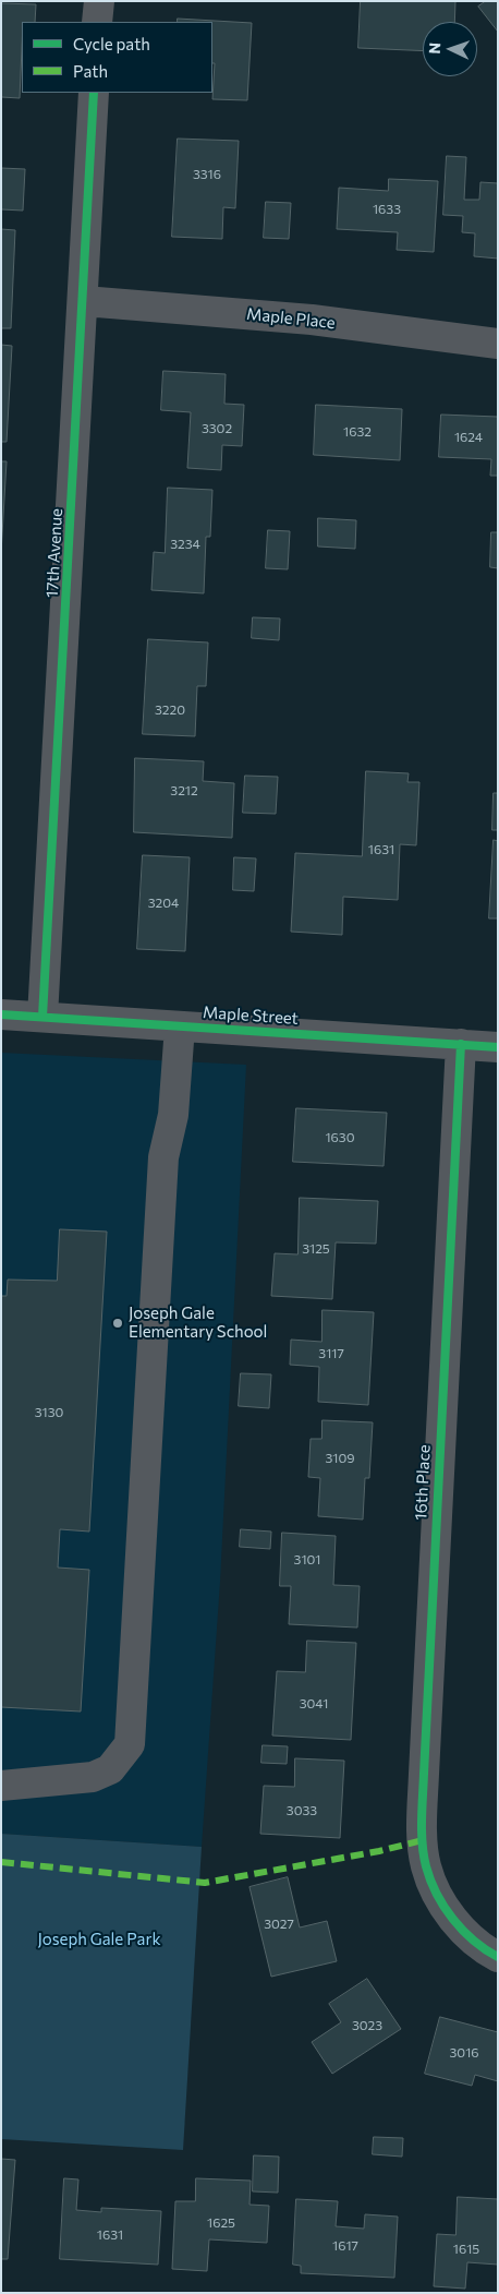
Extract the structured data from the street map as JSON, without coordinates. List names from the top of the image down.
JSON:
{
  "streets": {
    "street": [
      "Maple Place",
      "17th Avenue",
      "Maple Street",
      "16th Place"
    ]
  },
  "crossings": [
    ["Maple Place", "17th Avenue"],
    ["17th Avenue", "Maple Street"],
    ["Maple Street", "16th Place"]
  ],
  "parks": ["Joseph Gale Park"],
  "places": ["Joseph Gale Elementary School"],
  "house_numbers": [
    "3316",
    "1633",
    "3302",
    "1632",
    "1624",
    "3234",
    "3220",
    "3212",
    "1631",
    "3204",
    "1630",
    "3125",
    "3117",
    "3130",
    "3109",
    "3101",
    "3041",
    "3033",
    "3027",
    "3023",
    "3016",
    "1625",
    "1631",
    "1617",
    "1615"
  ],
  "legend": ["Cycle path", "Path"],
  "north": "left"
}
